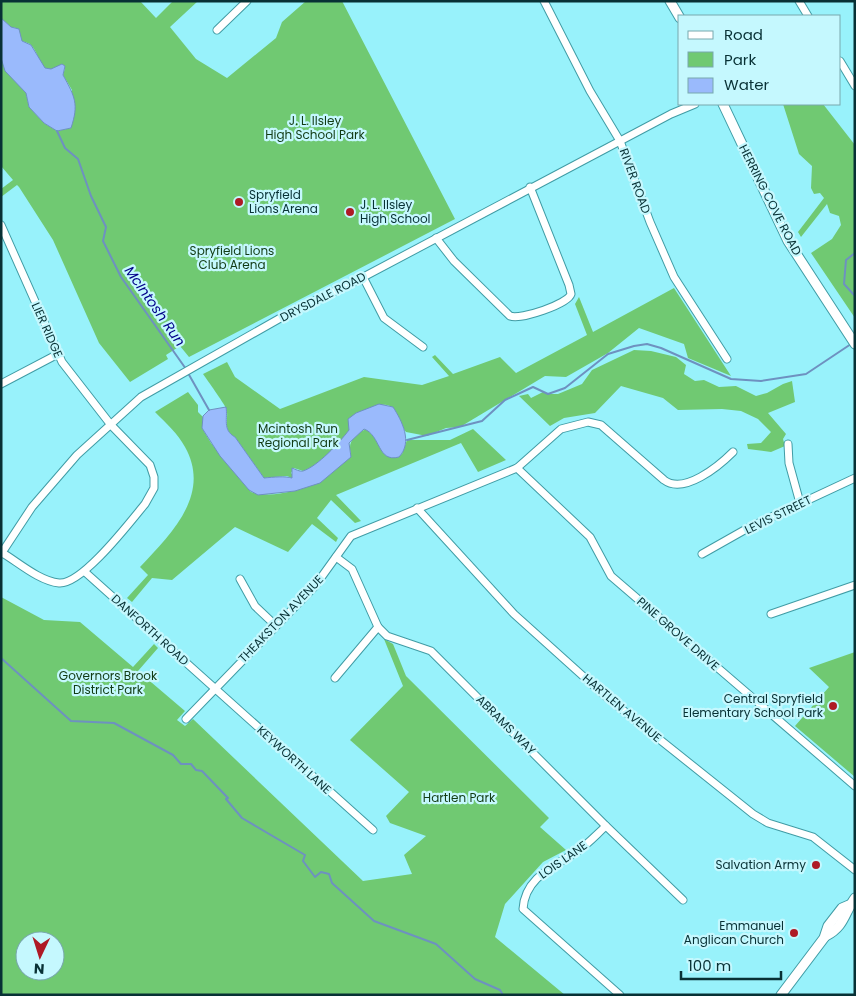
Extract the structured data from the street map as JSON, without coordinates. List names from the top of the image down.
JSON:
{
  "streets": {
    "main road": ["HERRING COVE ROAD"],
    "street": [
      "RIVER ROAD",
      "DRYSDALE ROAD",
      "LIER RIDGE",
      "LEVIS STREET",
      "THEAKSTON AVENUE",
      "DANFORTH ROAD",
      "PINE GROVE DRIVE",
      "HARTLEN AVENUE",
      "ABRAMS WAY",
      "KEYWORTH LANE",
      "LOIS LANE"
    ]
  },
  "crossings": [
    ["RIVER ROAD", "DRYSDALE ROAD"],
    ["DRYSDALE ROAD", "LIER RIDGE"],
    ["LIER RIDGE", "DANFORTH ROAD"],
    ["THEAKSTON AVENUE", "DANFORTH ROAD"],
    ["THEAKSTON AVENUE", "PINE GROVE DRIVE"],
    ["THEAKSTON AVENUE", "HARTLEN AVENUE"],
    ["THEAKSTON AVENUE", "KEYWORTH LANE"],
    ["DANFORTH ROAD", "KEYWORTH LANE"],
    ["ABRAMS WAY", "LOIS LANE"]
  ],
  "water": ["McIntosh Run"],
  "parks": [
    "J. L. Ilsley High School Park",
    "Spryfield Lions Club Arena",
    "Mcintosh Run Regional Park",
    "Governors Brook District Park",
    "Hartlen Park"
  ],
  "places": [
    "Spryfield Lions Arena",
    "J. L. Ilsley High School",
    "Central Spryfield Elementary School Park",
    "Salvation Army",
    "Emmanuel Anglican Church"
  ],
  "legend": ["Road", "Park", "Water"],
  "scale_bar": "100 m",
  "north": "bottom"
}
